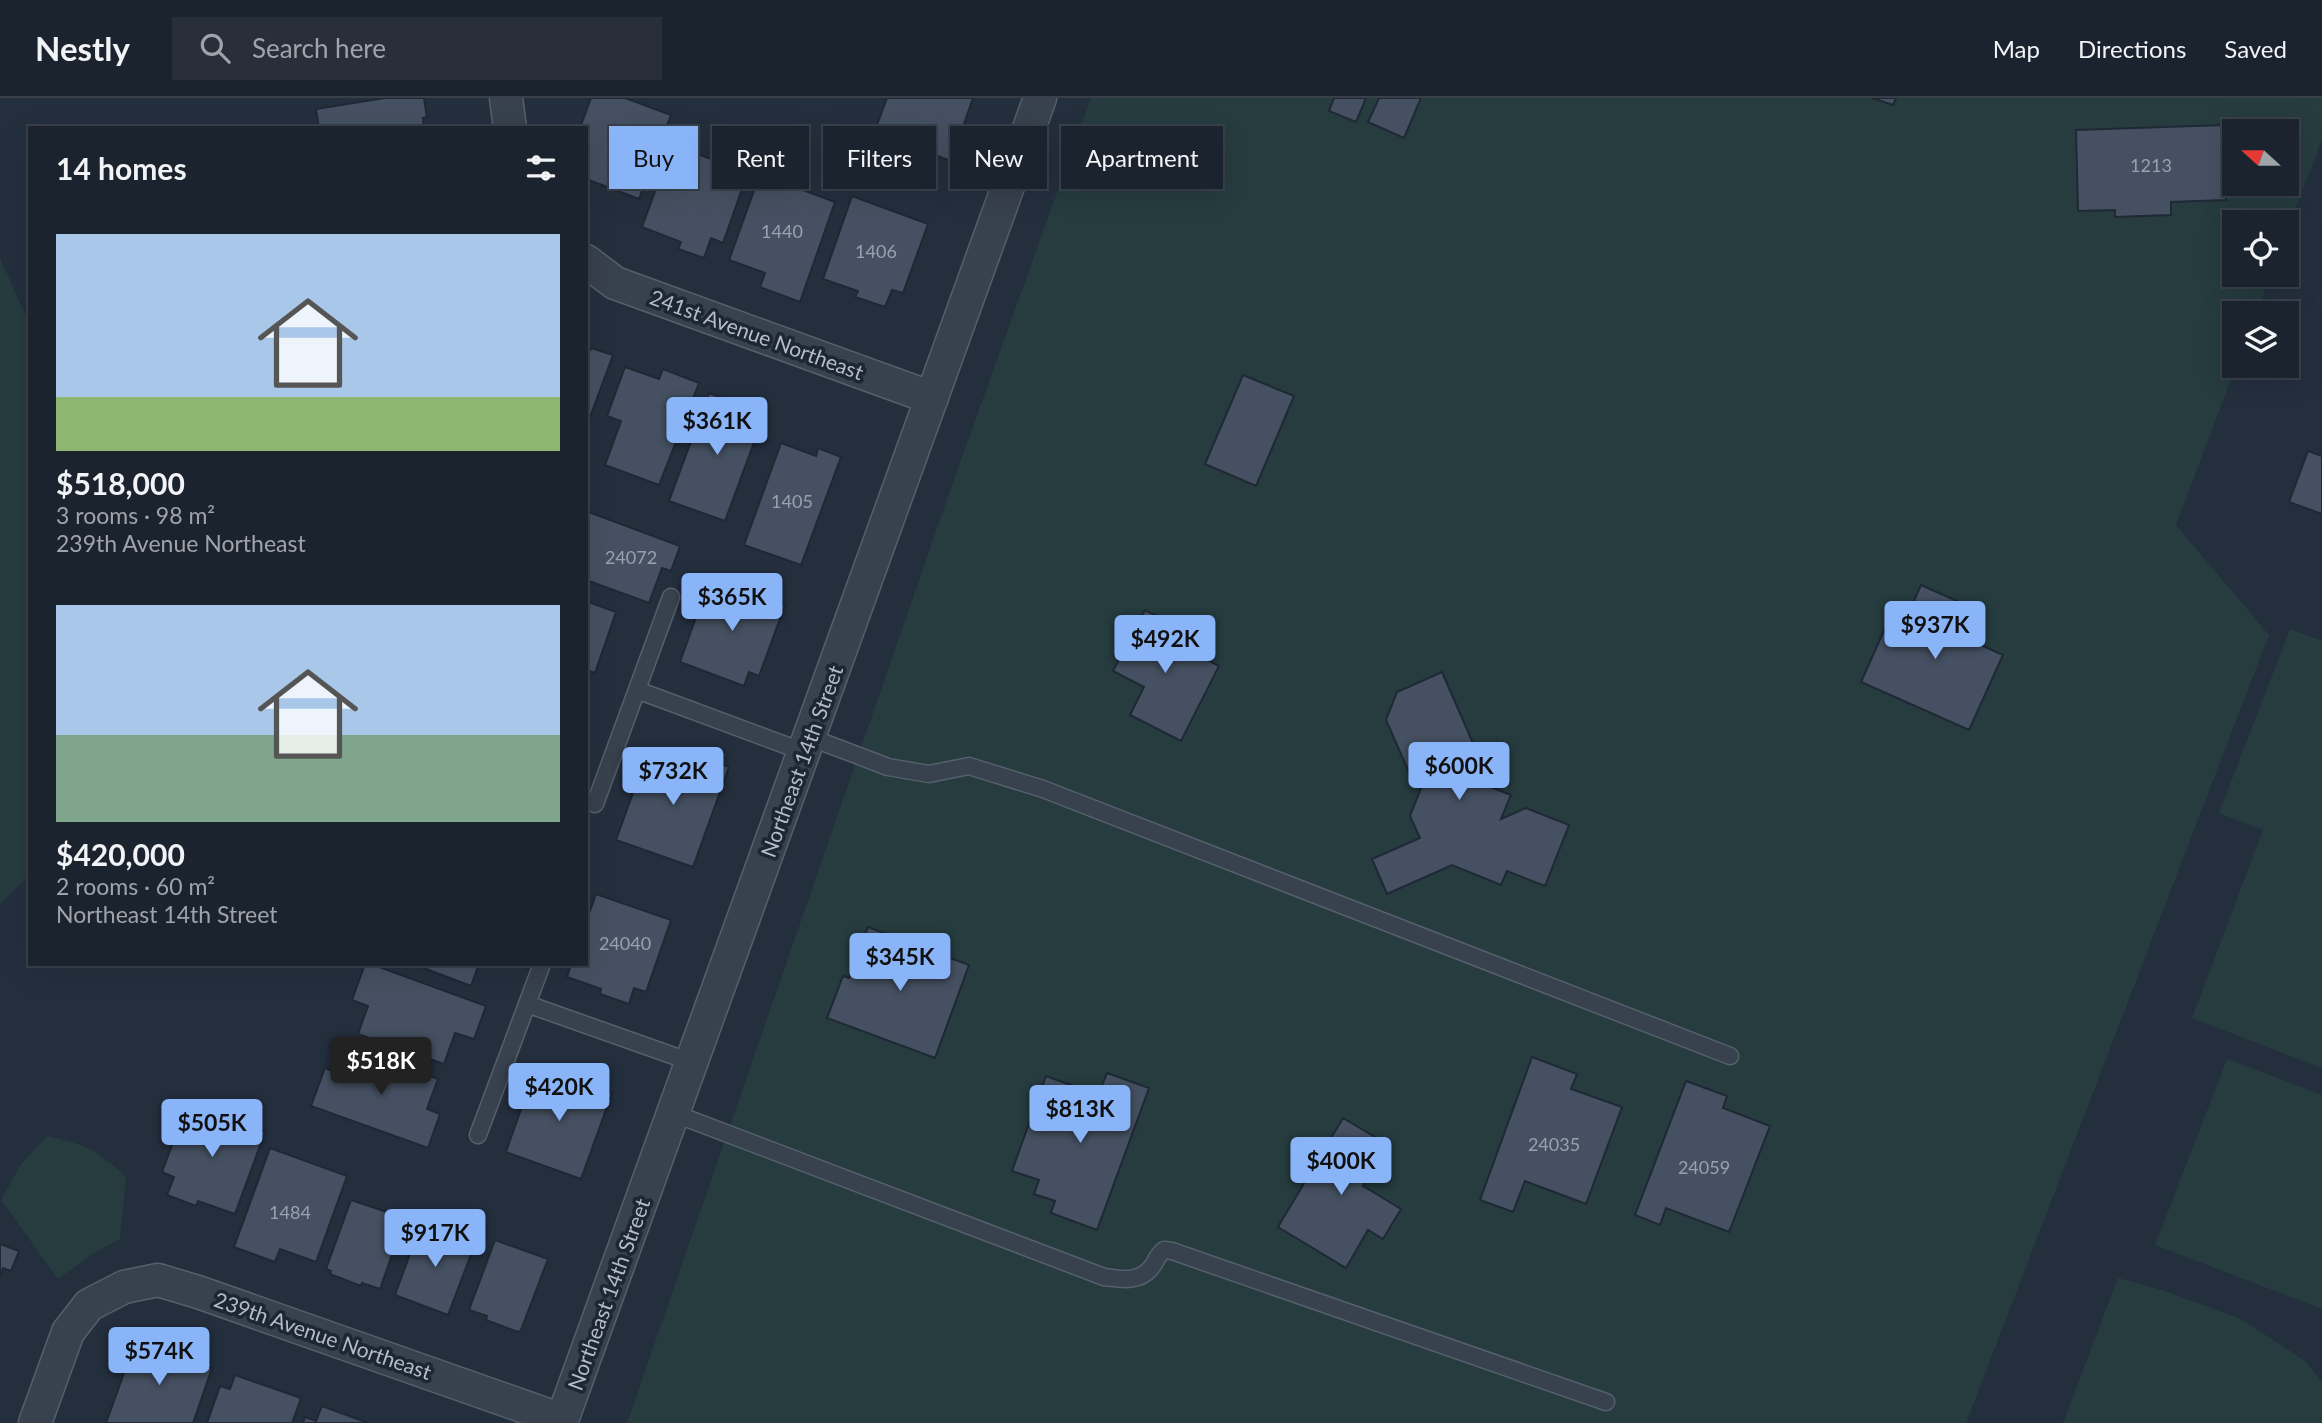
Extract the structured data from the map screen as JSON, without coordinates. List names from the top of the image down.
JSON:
{
  "streets": {
    "street": ["241st Avenue Northeast", "Northeast 14th Street", "239th Avenue Northeast"]
  },
  "crossings": [
    ["241st Avenue Northeast", "Northeast 14th Street"],
    ["Northeast 14th Street", "239th Avenue Northeast"]
  ],
  "house_numbers": [
    "1213",
    "1440",
    "1406",
    "1405",
    "24072",
    "24040",
    "24035",
    "24059",
    "1484"
  ],
  "north": "left",
  "page": {
    "header": "Nestly",
    "search": "Search here",
    "nav": ["Map", "Directions", "Saved"],
    "chip": [
      "Buy",
      "Rent",
      "Filters",
      "New",
      "Apartment"
    ],
    "heading": "14 homes",
    "list": [
      {
        "name": "$518,000",
        "note": "3 rooms · 98 m² · 239th Avenue Northeast"
      },
      {
        "name": "$420,000",
        "note": "2 rooms · 60 m² · Northeast 14th Street"
      }
    ],
    "price": [
      "$361K",
      "$365K",
      "$937K",
      "$492K",
      "$600K",
      "$732K",
      "$345K",
      "$518K",
      "$420K",
      "$813K",
      "$505K",
      "$400K",
      "$917K",
      "$574K"
    ]
  }
}
